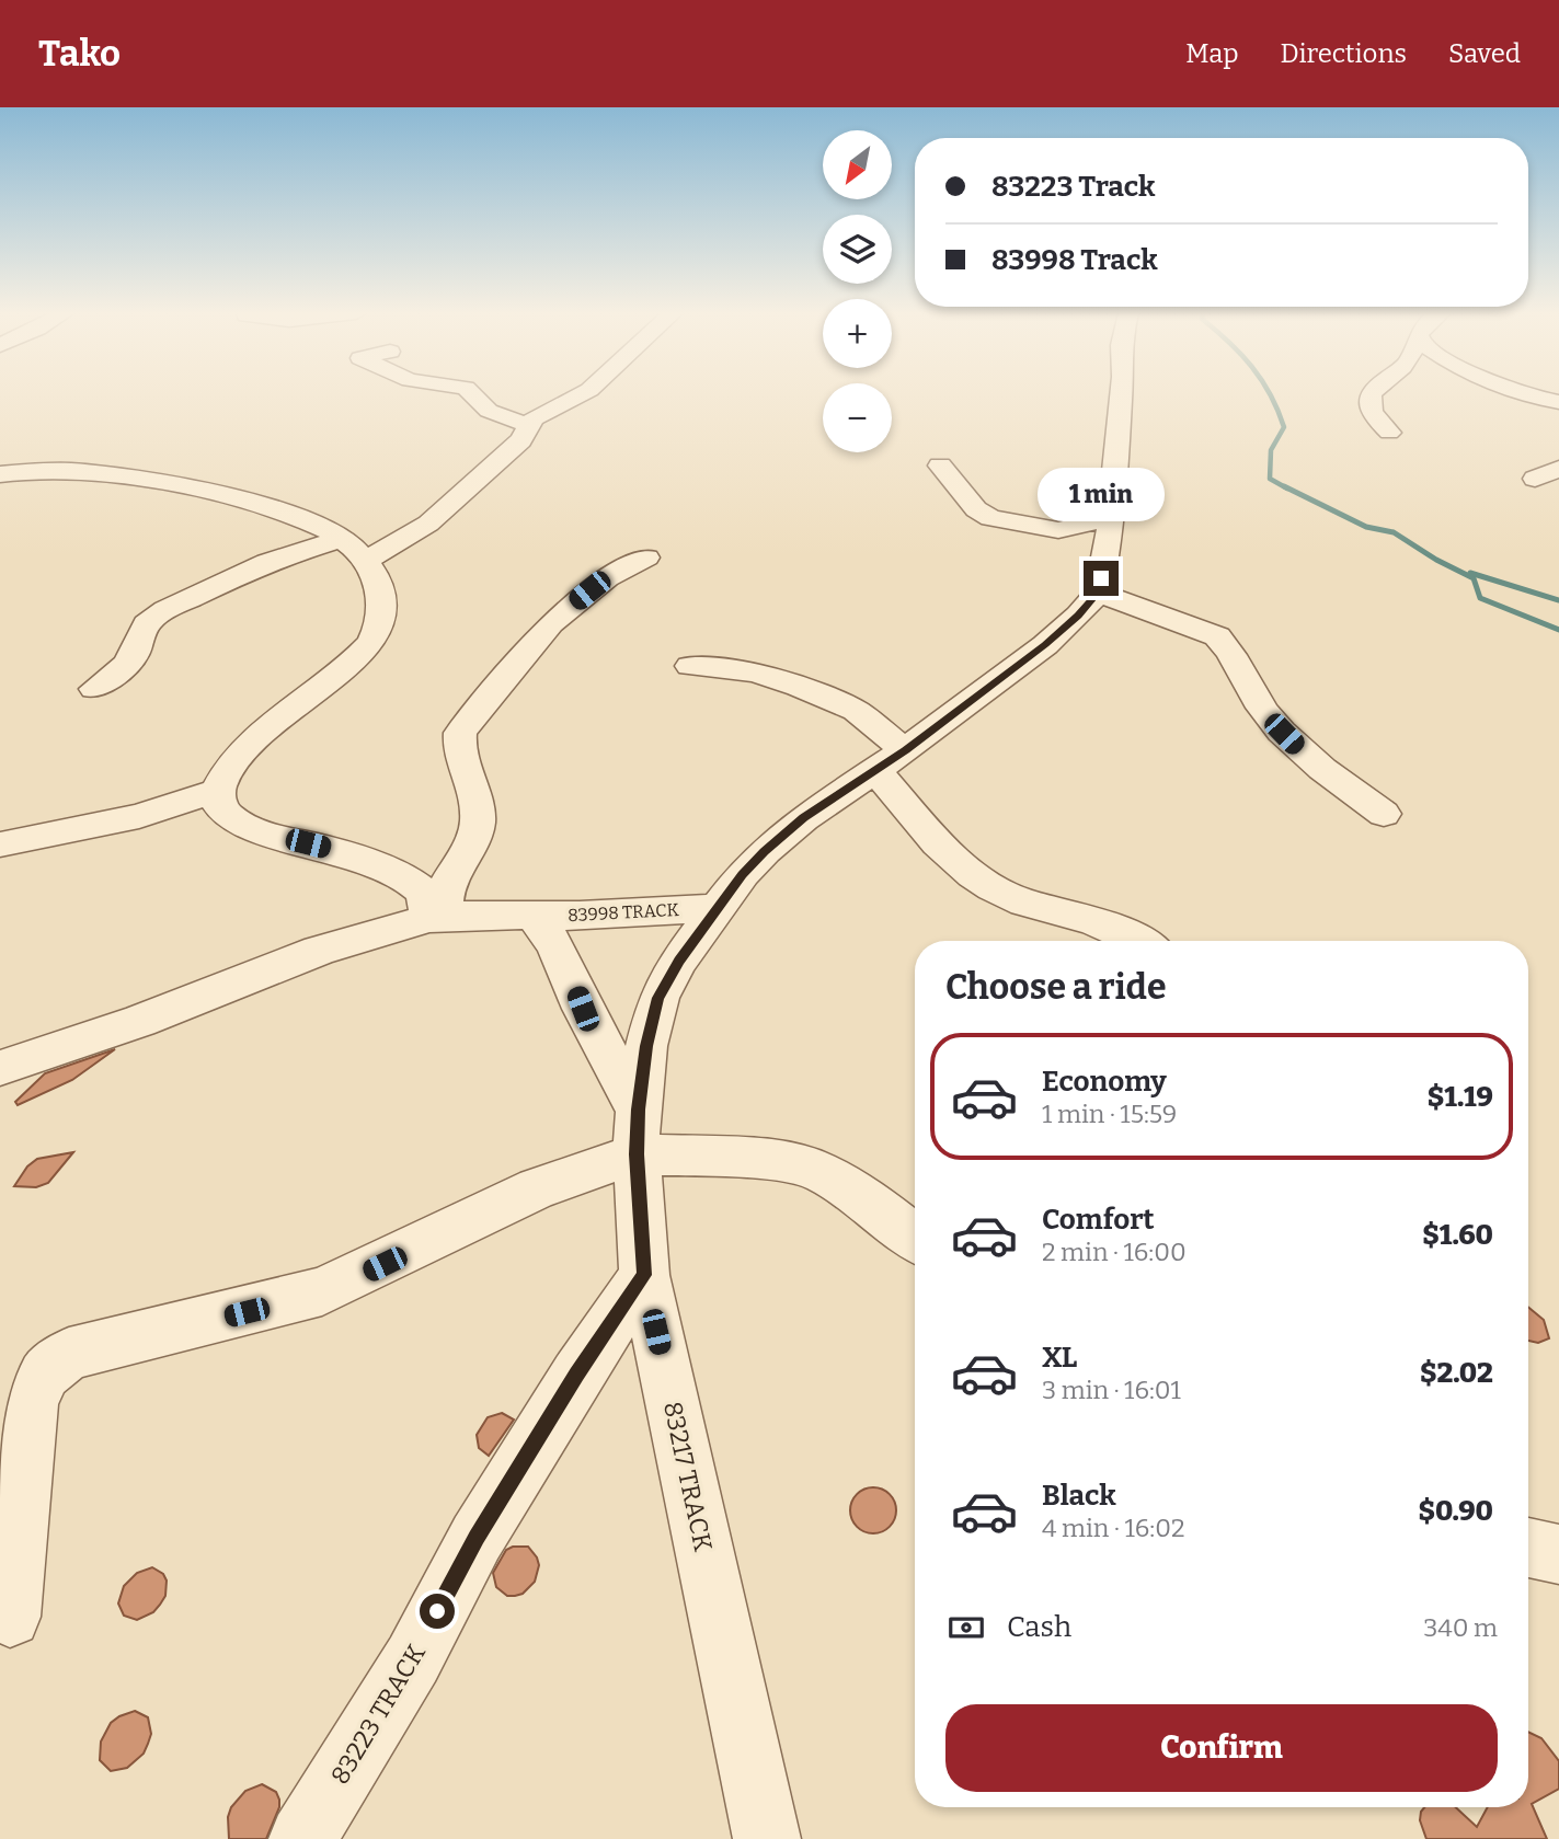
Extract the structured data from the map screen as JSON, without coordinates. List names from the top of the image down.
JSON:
{
  "streets": {
    "street": ["83998 TRACK", "83217 TRACK", "83223 TRACK"]
  },
  "crossings": [
    ["83998 TRACK", "83217 TRACK"],
    ["83217 TRACK", "83223 TRACK"]
  ],
  "north": "bottom left",
  "page": {
    "header": "Tako",
    "nav": ["Map", "Directions", "Saved"],
    "map_buttons": ["+", "−"],
    "banner": ["83223 Track", "83998 Track"],
    "bubble": "1 min",
    "heading": "Choose a ride",
    "list": [
      {
        "name": "Economy",
        "note": "1 min · 15:59",
        "value": "$1.19"
      },
      {
        "name": "Comfort",
        "note": "2 min · 16:00",
        "value": "$1.60"
      },
      {
        "name": "XL",
        "note": "3 min · 16:01",
        "value": "$2.02"
      },
      {
        "name": "Black",
        "note": "4 min · 16:02",
        "value": "$0.90"
      }
    ],
    "pay": ["Cash", "340 m"],
    "buttons": "Confirm"
  }
}
